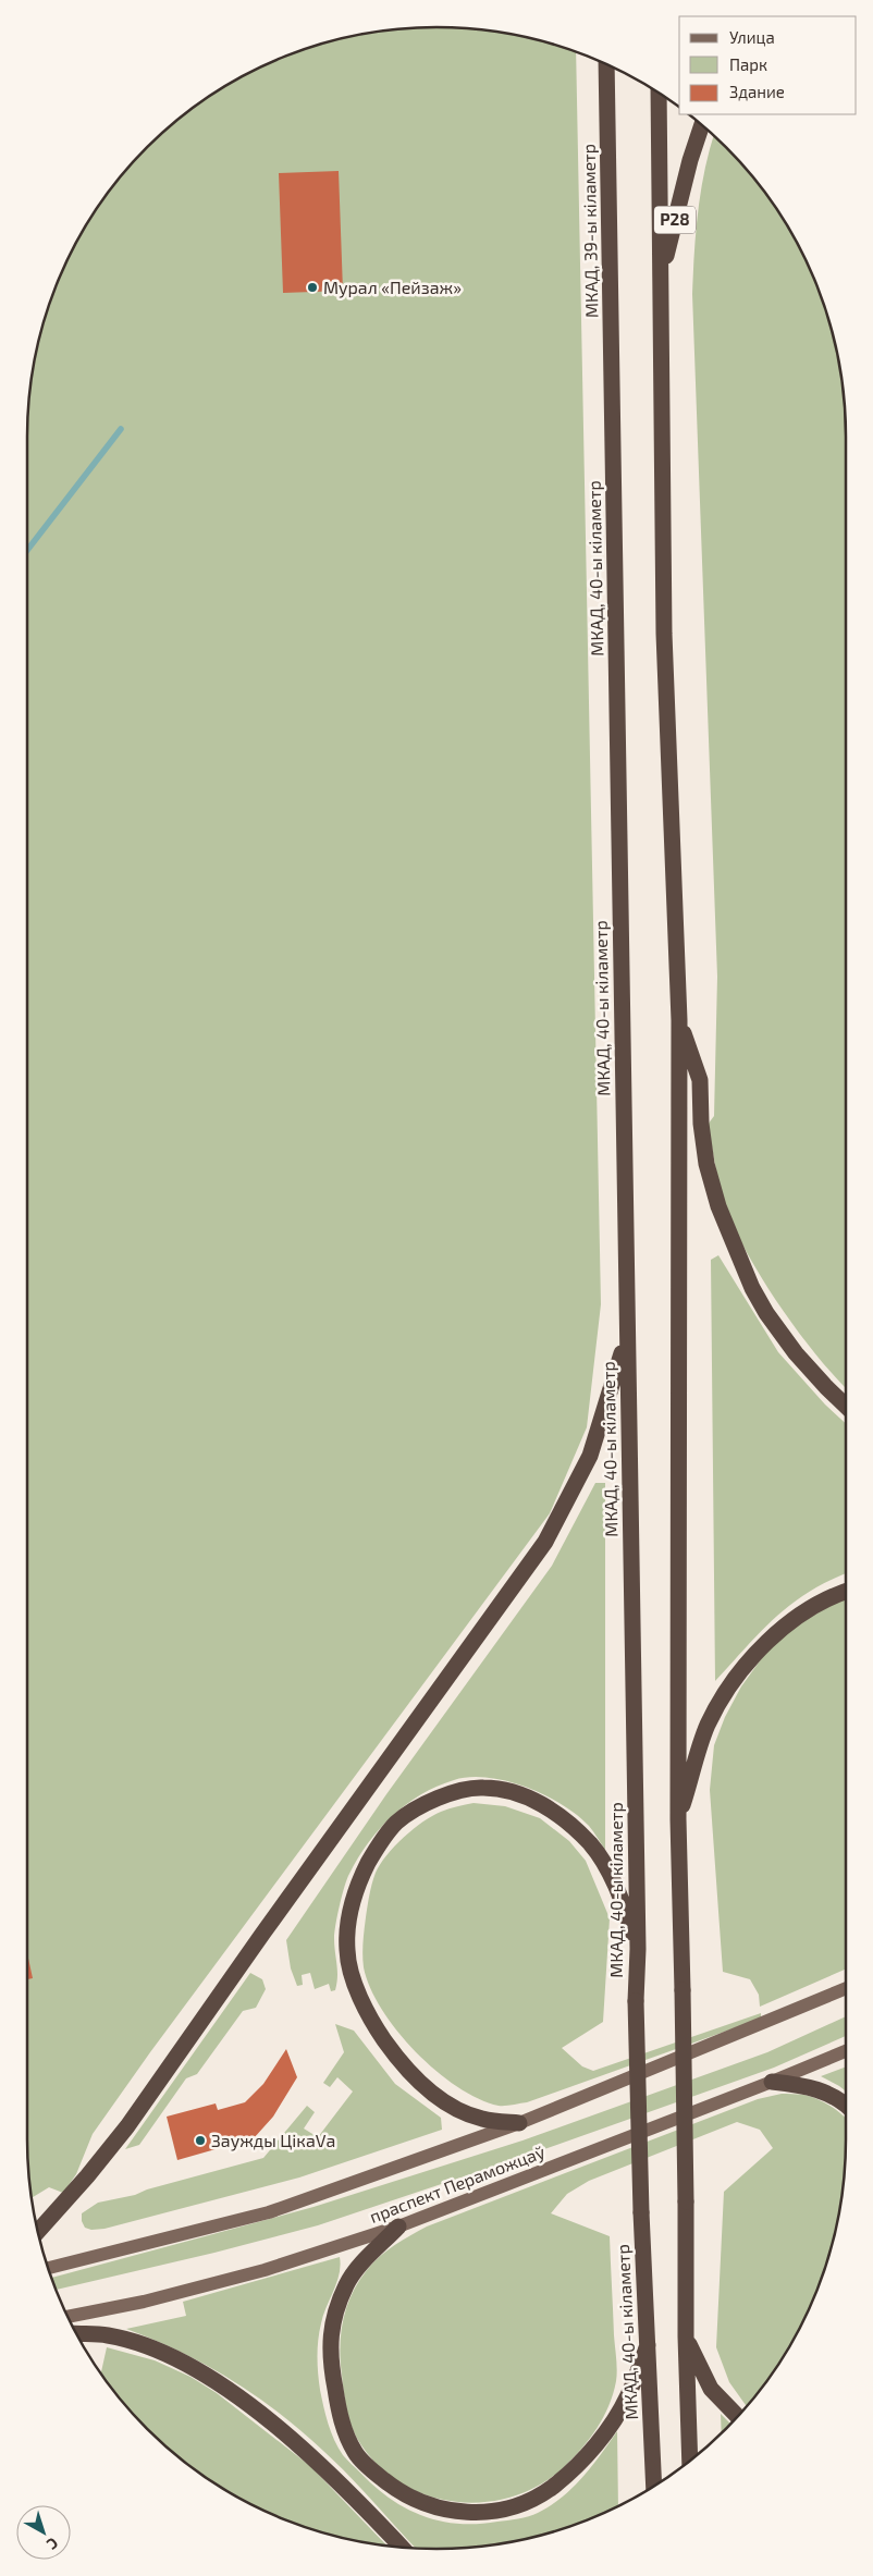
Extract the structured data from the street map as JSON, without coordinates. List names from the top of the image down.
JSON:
{
  "streets": {
    "highway": ["Р28", "МКАД, 39-ы кіламетр", "МКАД, 40-ы кіламетр"],
    "main road": ["праспект Пераможцаў"]
  },
  "crossings": [
    ["МКАД, 39-ы кіламетр", "МКАД, 40-ы кіламетр"]
  ],
  "places": ["Мурал «Пейзаж»", "Заужды ЦікаVа"],
  "legend": ["Улица", "Парк", "Здание"],
  "north": "bottom right"
}
